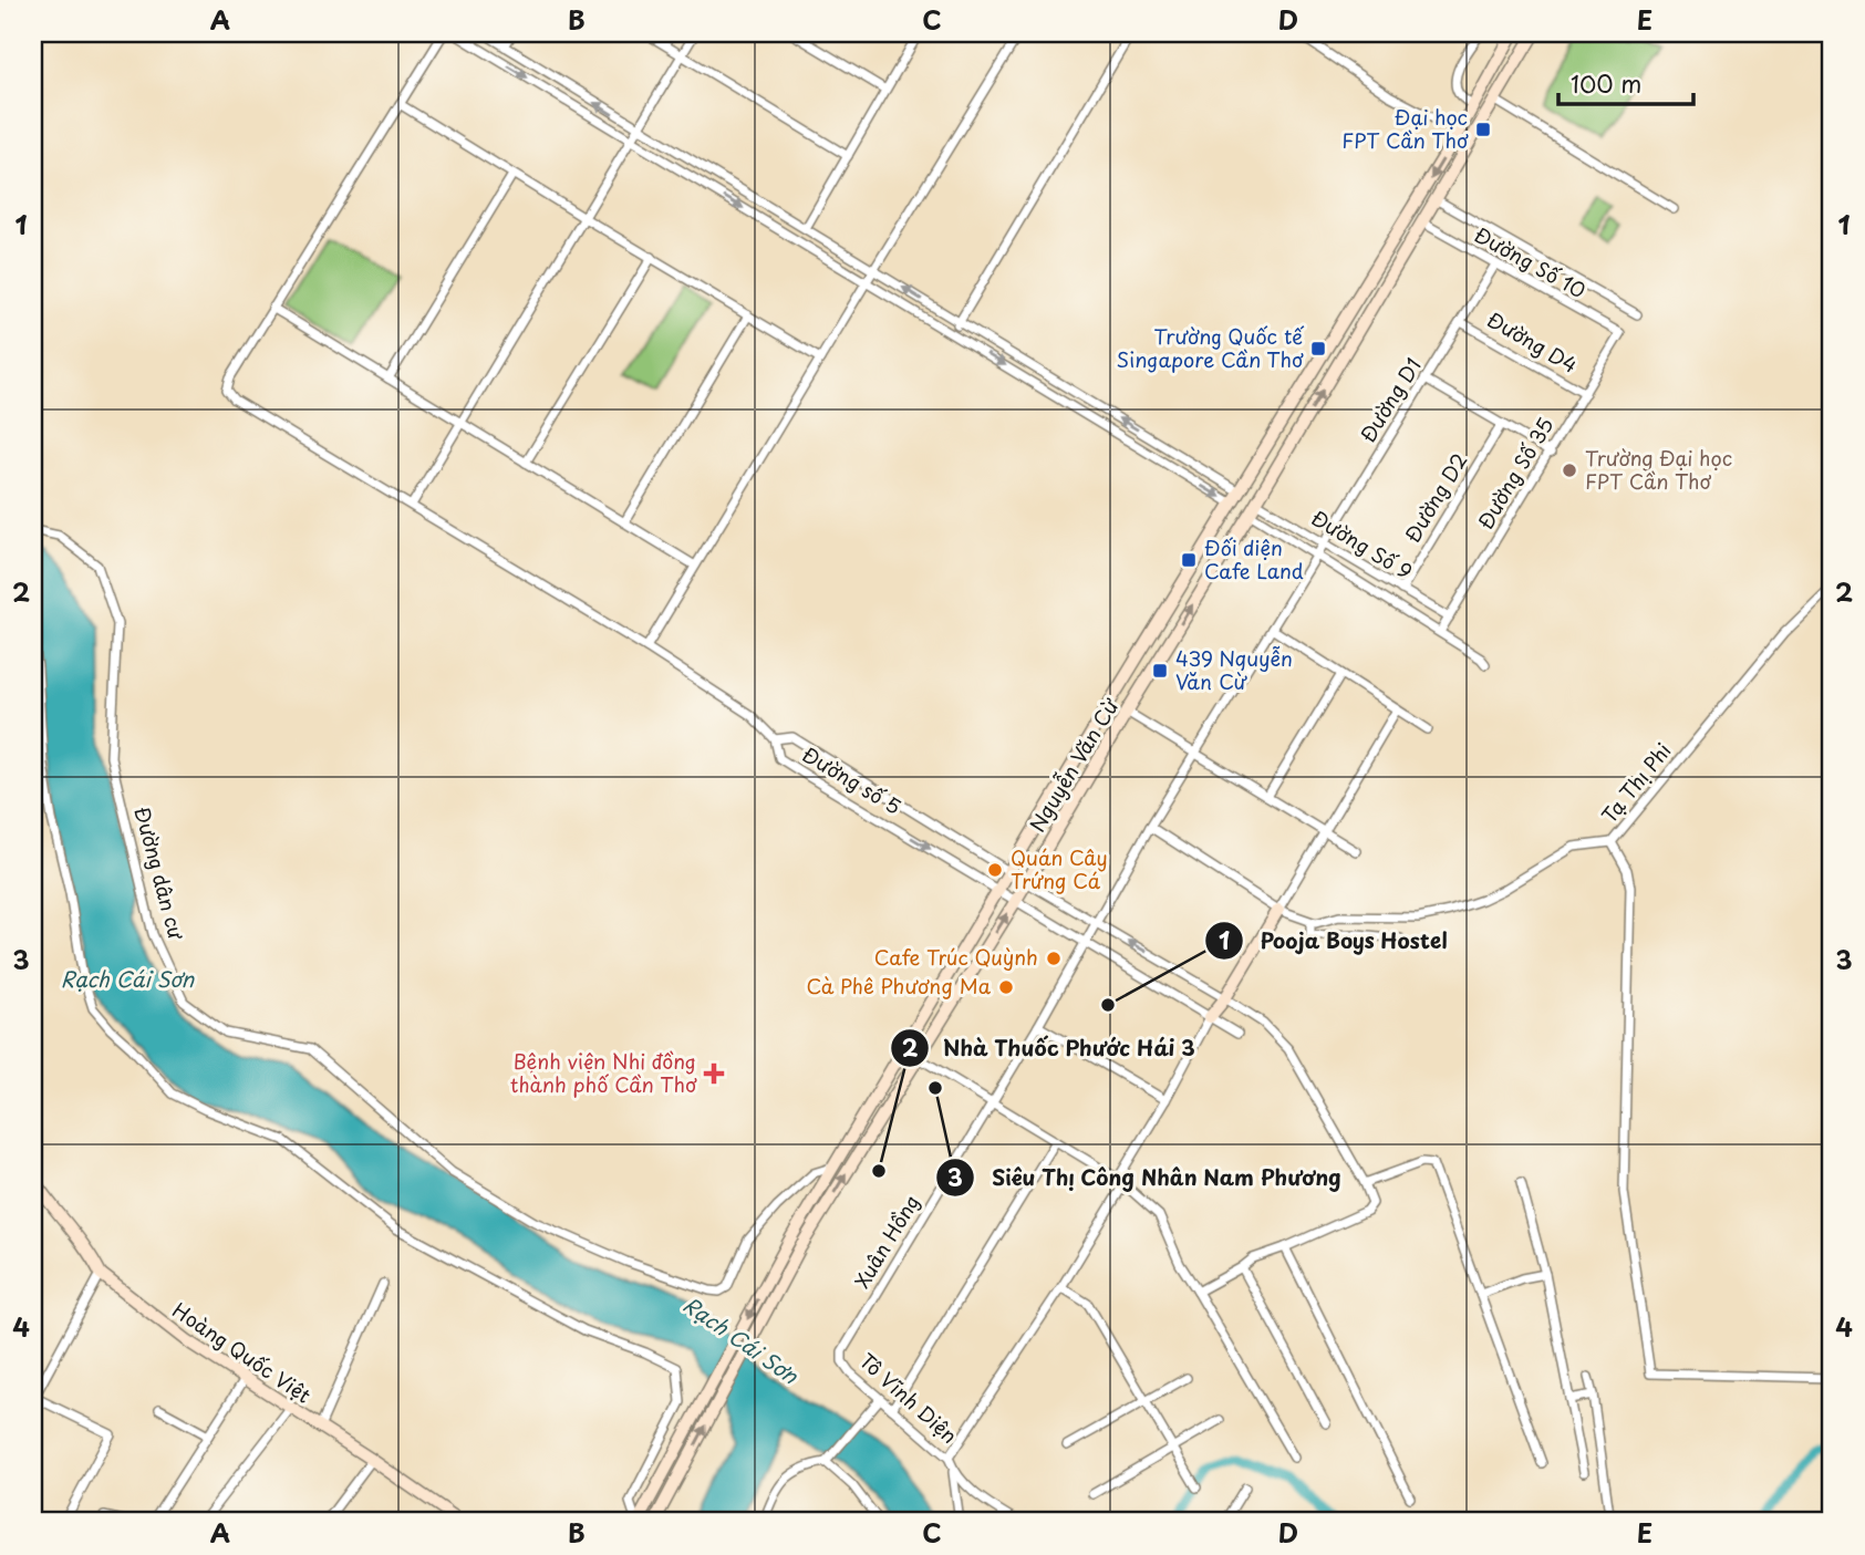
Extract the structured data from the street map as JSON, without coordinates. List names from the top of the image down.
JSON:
{
  "streets": {
    "main road": ["Nguyễn Văn Cừ", "Hoàng Quốc Việt"],
    "street": [
      "Đường Số 10",
      "Đường D4",
      "Đường D1",
      "Đường Số 35",
      "Đường D2",
      "Đường Số 9",
      "Đường số 5",
      "Tạ Thị Phi",
      "Đường dân cư",
      "Xuân Hồng",
      "Tô Vĩnh Diện"
    ]
  },
  "crossings": [
    ["Đường Số 10", "Đường D1"],
    ["Đường Số 10", "Đường Số 35"],
    ["Đường Số 10", "Nguyễn Văn Cừ"],
    ["Đường D4", "Đường D1"],
    ["Đường D4", "Đường Số 35"],
    ["Đường D1", "Đường Số 9"],
    ["Đường D1", "Xuân Hồng"],
    ["Đường Số 35", "Đường Số 9"],
    ["Đường D2", "Đường Số 9"],
    ["Đường Số 9", "Nguyễn Văn Cừ"],
    ["Nguyễn Văn Cừ", "Đường số 5"],
    ["Nguyễn Văn Cừ", "Đường dân cư"],
    ["Đường số 5", "Xuân Hồng"],
    ["Xuân Hồng", "Tô Vĩnh Diện"]
  ],
  "water": ["Rạch Cái Sơn"],
  "places": {
    "transit": [
      "Đại học FPT Cần Thơ",
      "Trường Quốc tế Singapore Cần Thơ",
      "Đối diện Cafe Land",
      "439 Nguyễn Văn Cừ"
    ],
    "other": [
      "Trường Đại học FPT Cần Thơ",
      "Quán Cây Trứng Cá",
      "Cafe Trúc Quỳnh",
      "Cà Phê Phương Ma",
      "Pooja Boys Hostel",
      "Siêu Thị Công Nhân Nam Phương",
      "Nhà Thuốc Phước Hái 3"
    ],
    "health": ["Bệnh viện Nhi đồng thành phố Cần Thơ"]
  },
  "scale_bar": "100 m",
  "grid": {
    "columns": [
      "A",
      "B",
      "C",
      "D",
      "E"
    ],
    "rows": [
      "1",
      "2",
      "3",
      "4"
    ]
  }
}
